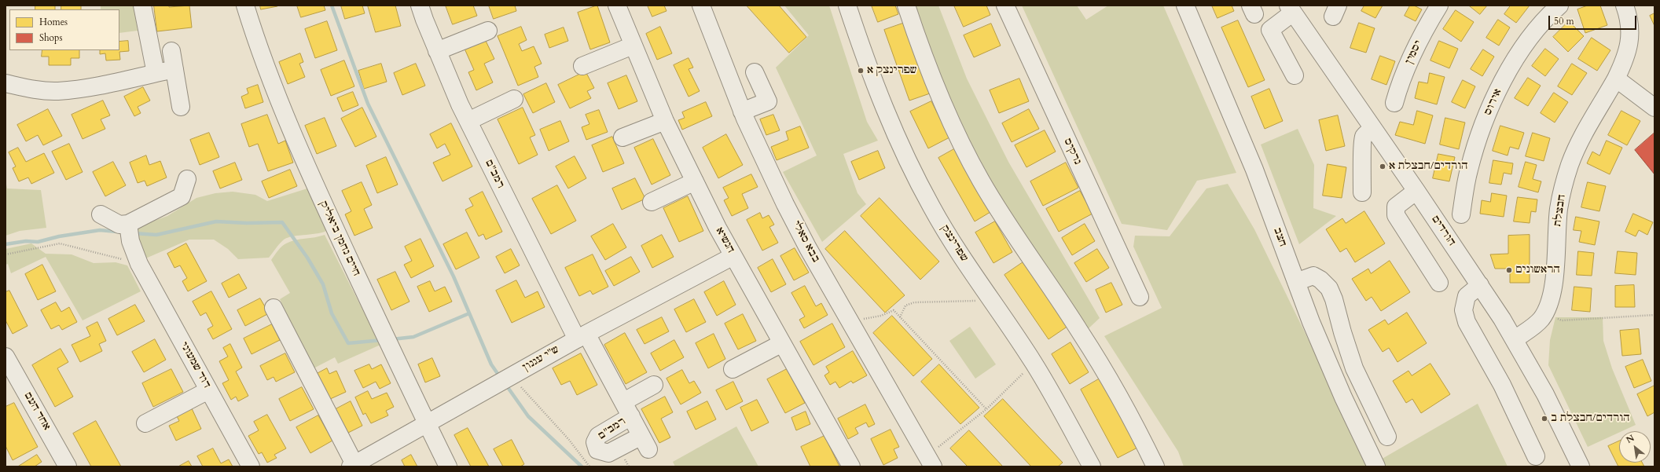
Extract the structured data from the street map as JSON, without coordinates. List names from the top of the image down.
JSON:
{
  "streets": {
    "street": [
      "יסמין",
      "אירוס",
      "נרקיס",
      "רמב\"ם",
      "חבצלת",
      "הורדים",
      "חצב",
      "חיים נחמן ביאליק",
      "הנשיא",
      "בבא סאלי",
      "שפרינצק",
      "ש\"י עגנון",
      "דוד שמעוני",
      "אחד העם"
    ]
  },
  "crossings": [
    ["רמב\"ם", "ש\"י עגנון"],
    ["חבצלת", "הורדים"],
    ["חיים נחמן ביאליק", "ש\"י עגנון"],
    ["הנשיא", "ש\"י עגנון"]
  ],
  "places": [
    "שפרינצק א",
    "הורדים/חבצלת א",
    "הראשונים",
    "הורדים/חבצלת ב"
  ],
  "legend": ["Homes", "Shops"],
  "scale_bar": "50 m",
  "north": "top left"
}
